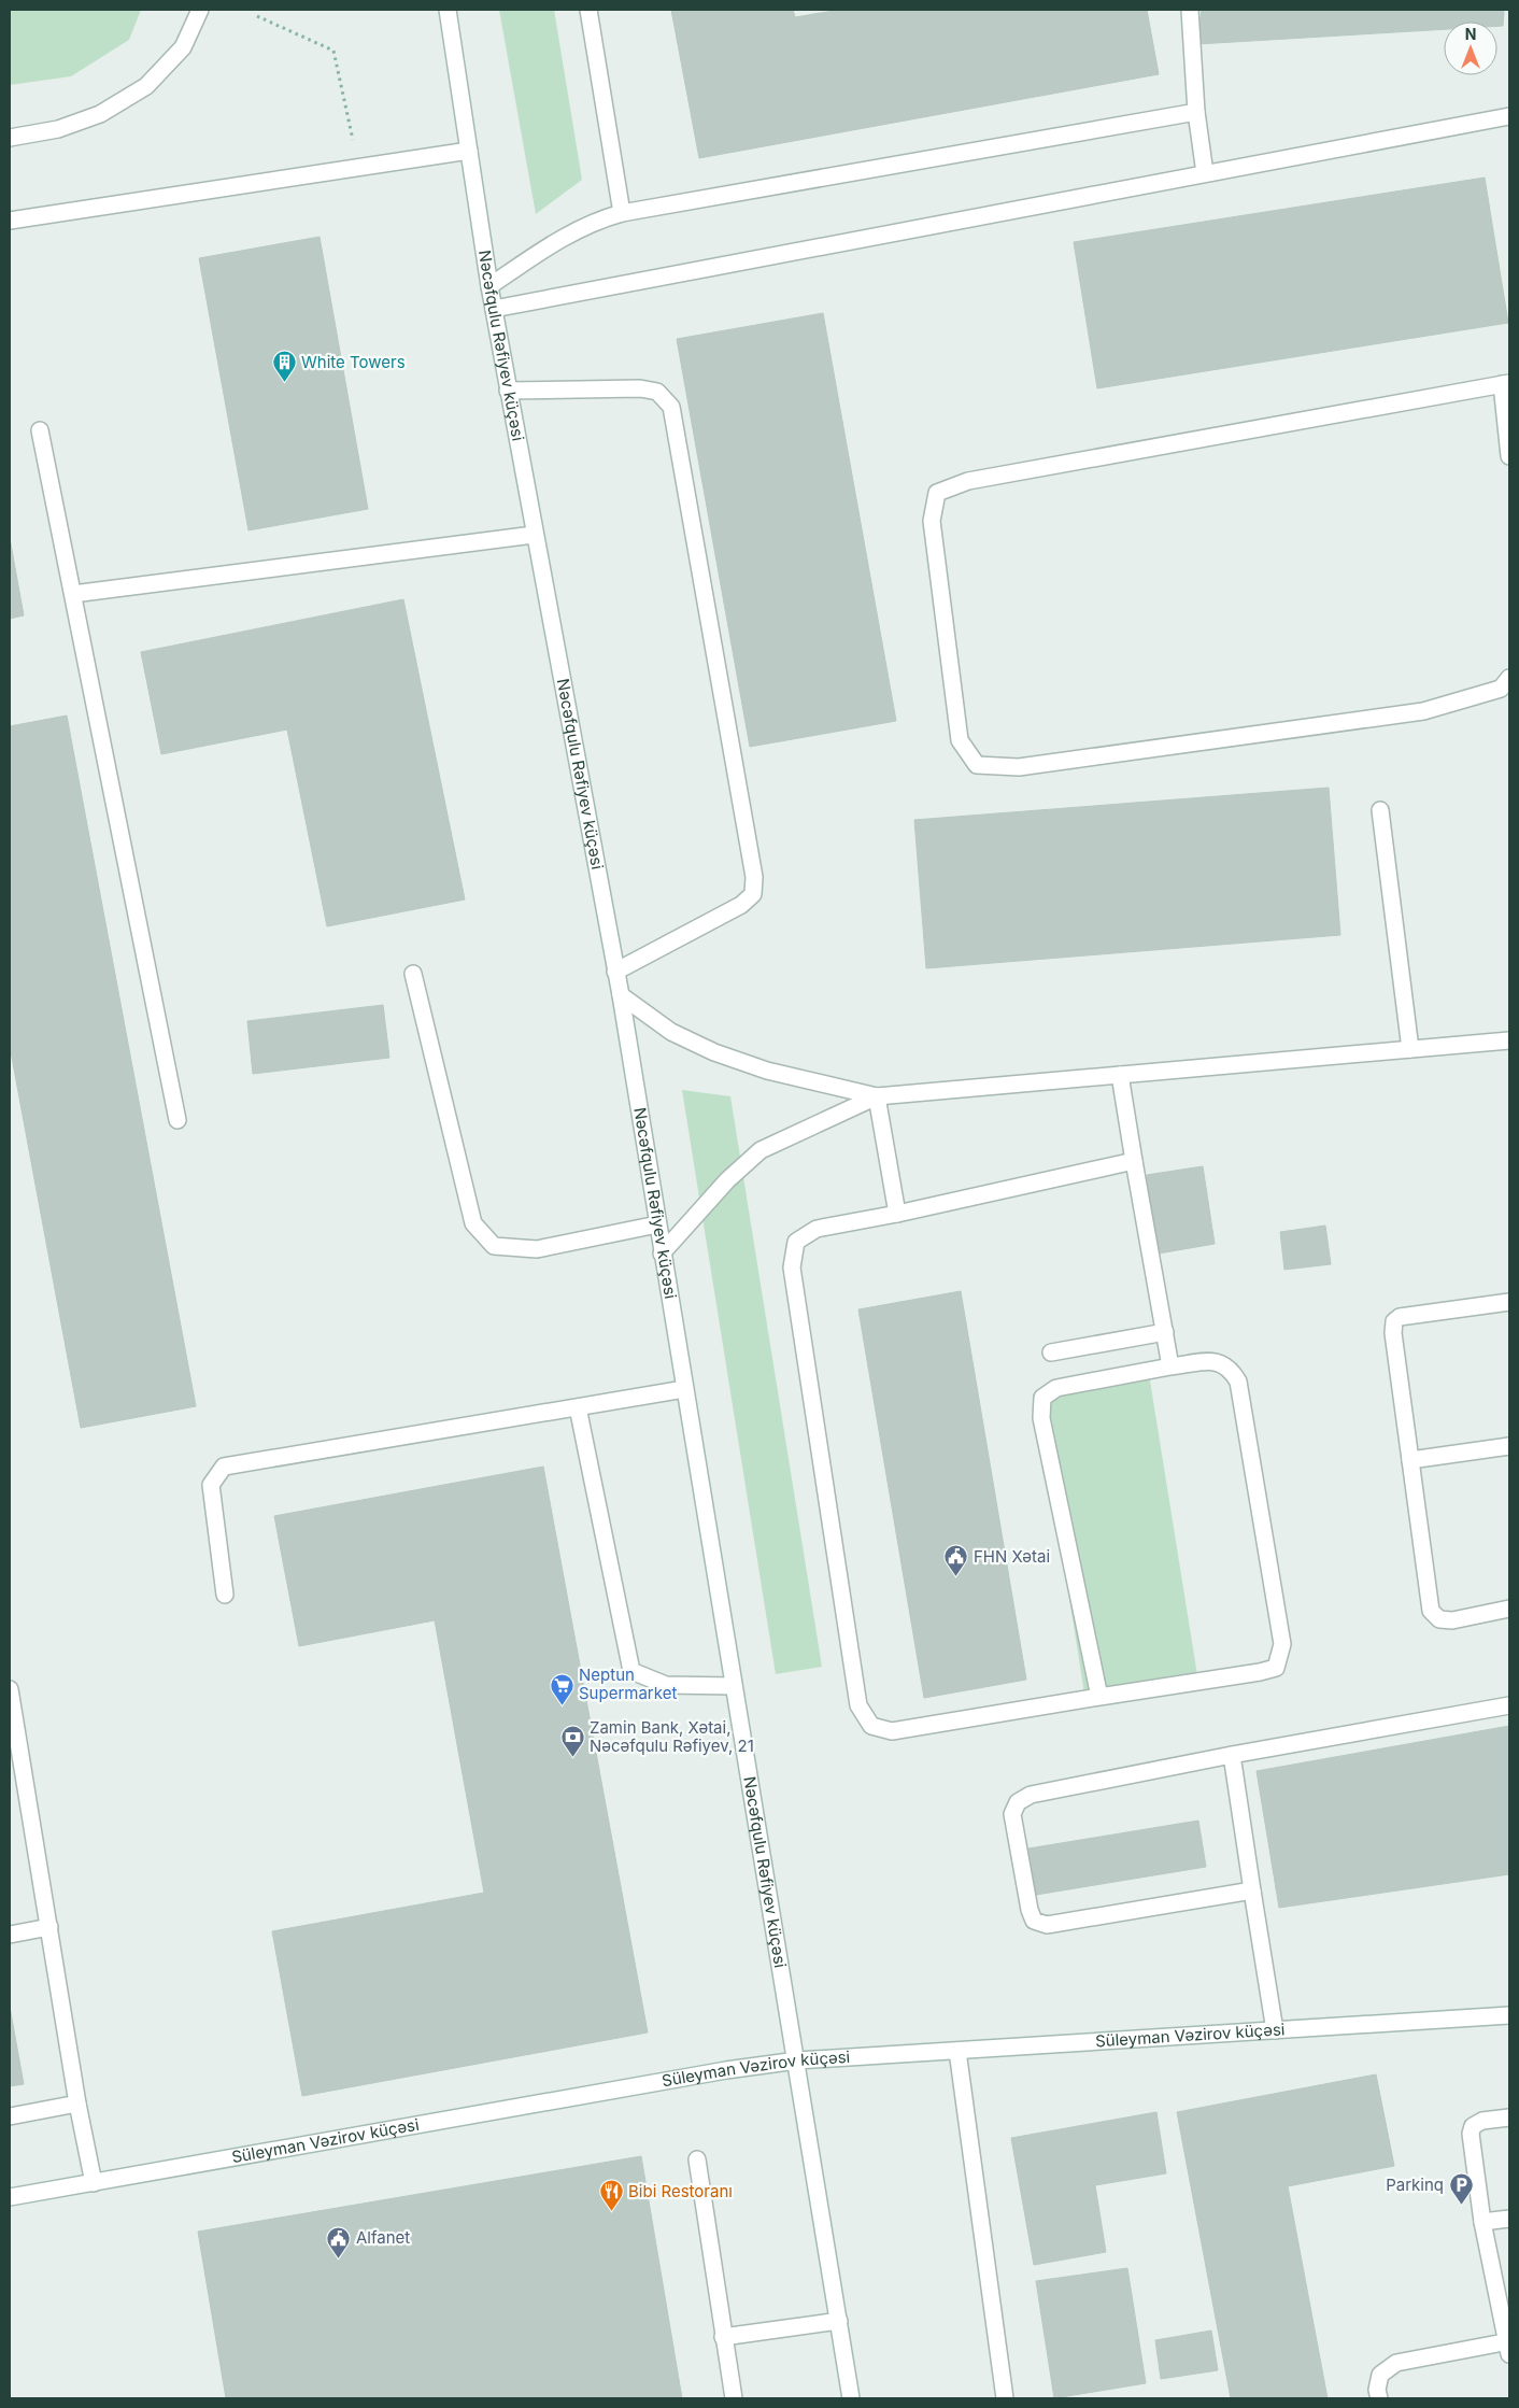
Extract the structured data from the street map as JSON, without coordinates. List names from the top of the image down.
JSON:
{
  "streets": {
    "street": ["Nəcəfqulu Rəfiyev küçəsi", "Süleyman Vəzirov küçəsi"]
  },
  "crossings": [
    ["Nəcəfqulu Rəfiyev küçəsi", "Süleyman Vəzirov küçəsi"]
  ],
  "places": {
    "building": ["White Towers"],
    "public building": ["FHN Xətai", "Alfanet"],
    "supermarket": ["Neptun Supermarket"],
    "bank": ["Zamin Bank, Xətai, Nəcəfqulu Rəfiyev, 21"],
    "parking": ["Parkinq"],
    "restaurant": ["‌Bibi Restoranı"]
  },
  "north": "top"
}
